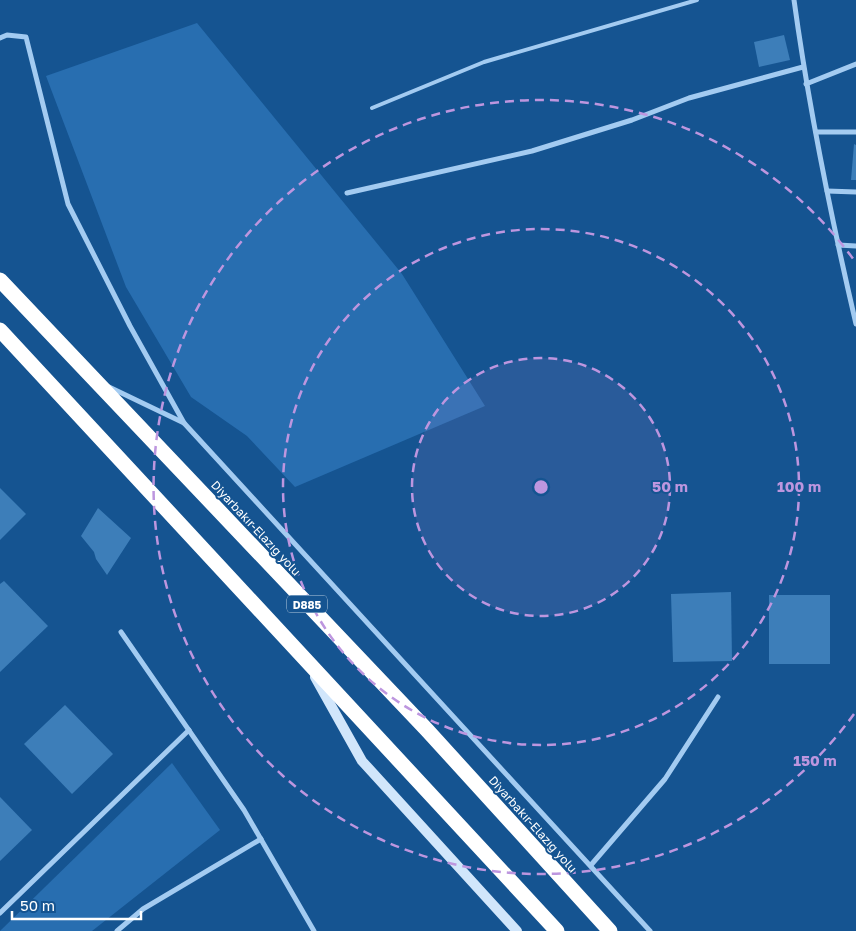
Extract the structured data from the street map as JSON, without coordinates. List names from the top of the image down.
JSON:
{
  "streets": {
    "highway": ["Diyarbakır-Elazığ yolu", "D885"]
  },
  "scale_bar": "50 m",
  "rings": ["50 m", "100 m", "150 m"]
}
